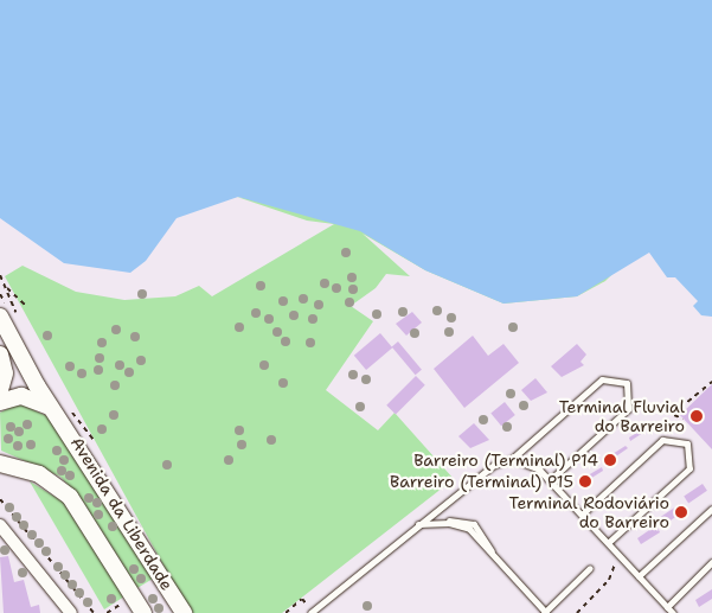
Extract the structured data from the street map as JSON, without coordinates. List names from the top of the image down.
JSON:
{
  "streets": {
    "main road": ["Avenida da Liberdade"]
  },
  "places": [
    "Terminal Fluvial do Barreiro",
    "Barreiro (Terminal) P14",
    "Barreiro (Terminal) P15",
    "Terminal Rodoviário do Barreiro"
  ]
}
